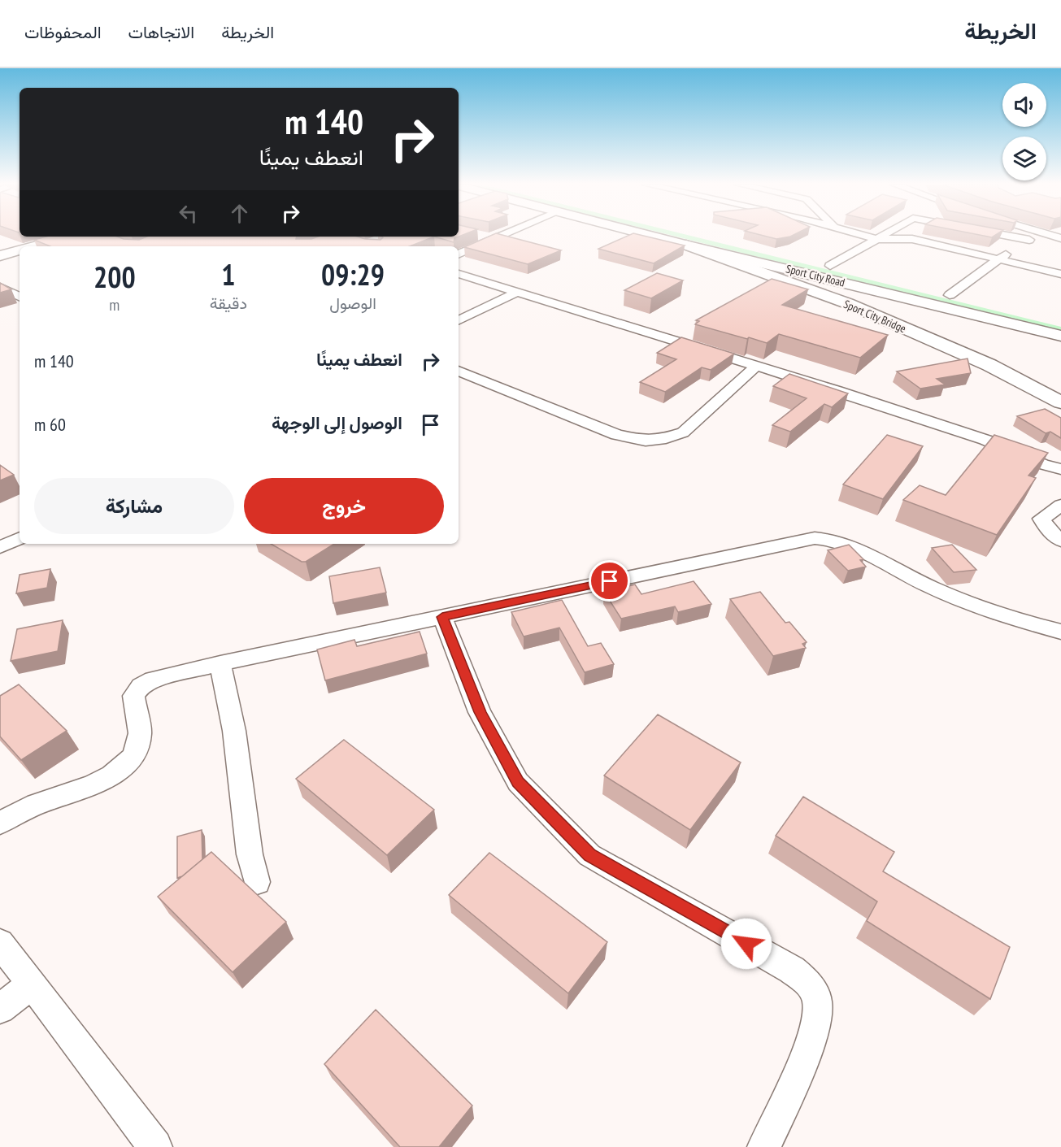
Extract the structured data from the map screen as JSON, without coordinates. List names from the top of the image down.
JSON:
{
  "streets": {
    "main road": ["Sport City Road", "Sport City Bridge"]
  },
  "crossings": [
    ["Sport City Road", "Sport City Bridge"]
  ],
  "page": {
    "header": "الخريطة",
    "nav": ["الخريطة", "الاتجاهات", "المحفوظات"],
    "turn": ["140 m", "انعطف يمينًا"],
    "eta": [
      "09:29",
      "الوصول",
      "1",
      "دقيقة",
      "200",
      "m"
    ],
    "list": [
      {
        "name": "انعطف يمينًا",
        "value": "140 m"
      },
      {
        "name": "الوصول إلى الوجهة",
        "value": "60 m"
      }
    ],
    "buttons": ["خروج", "مشاركة"]
  }
}
